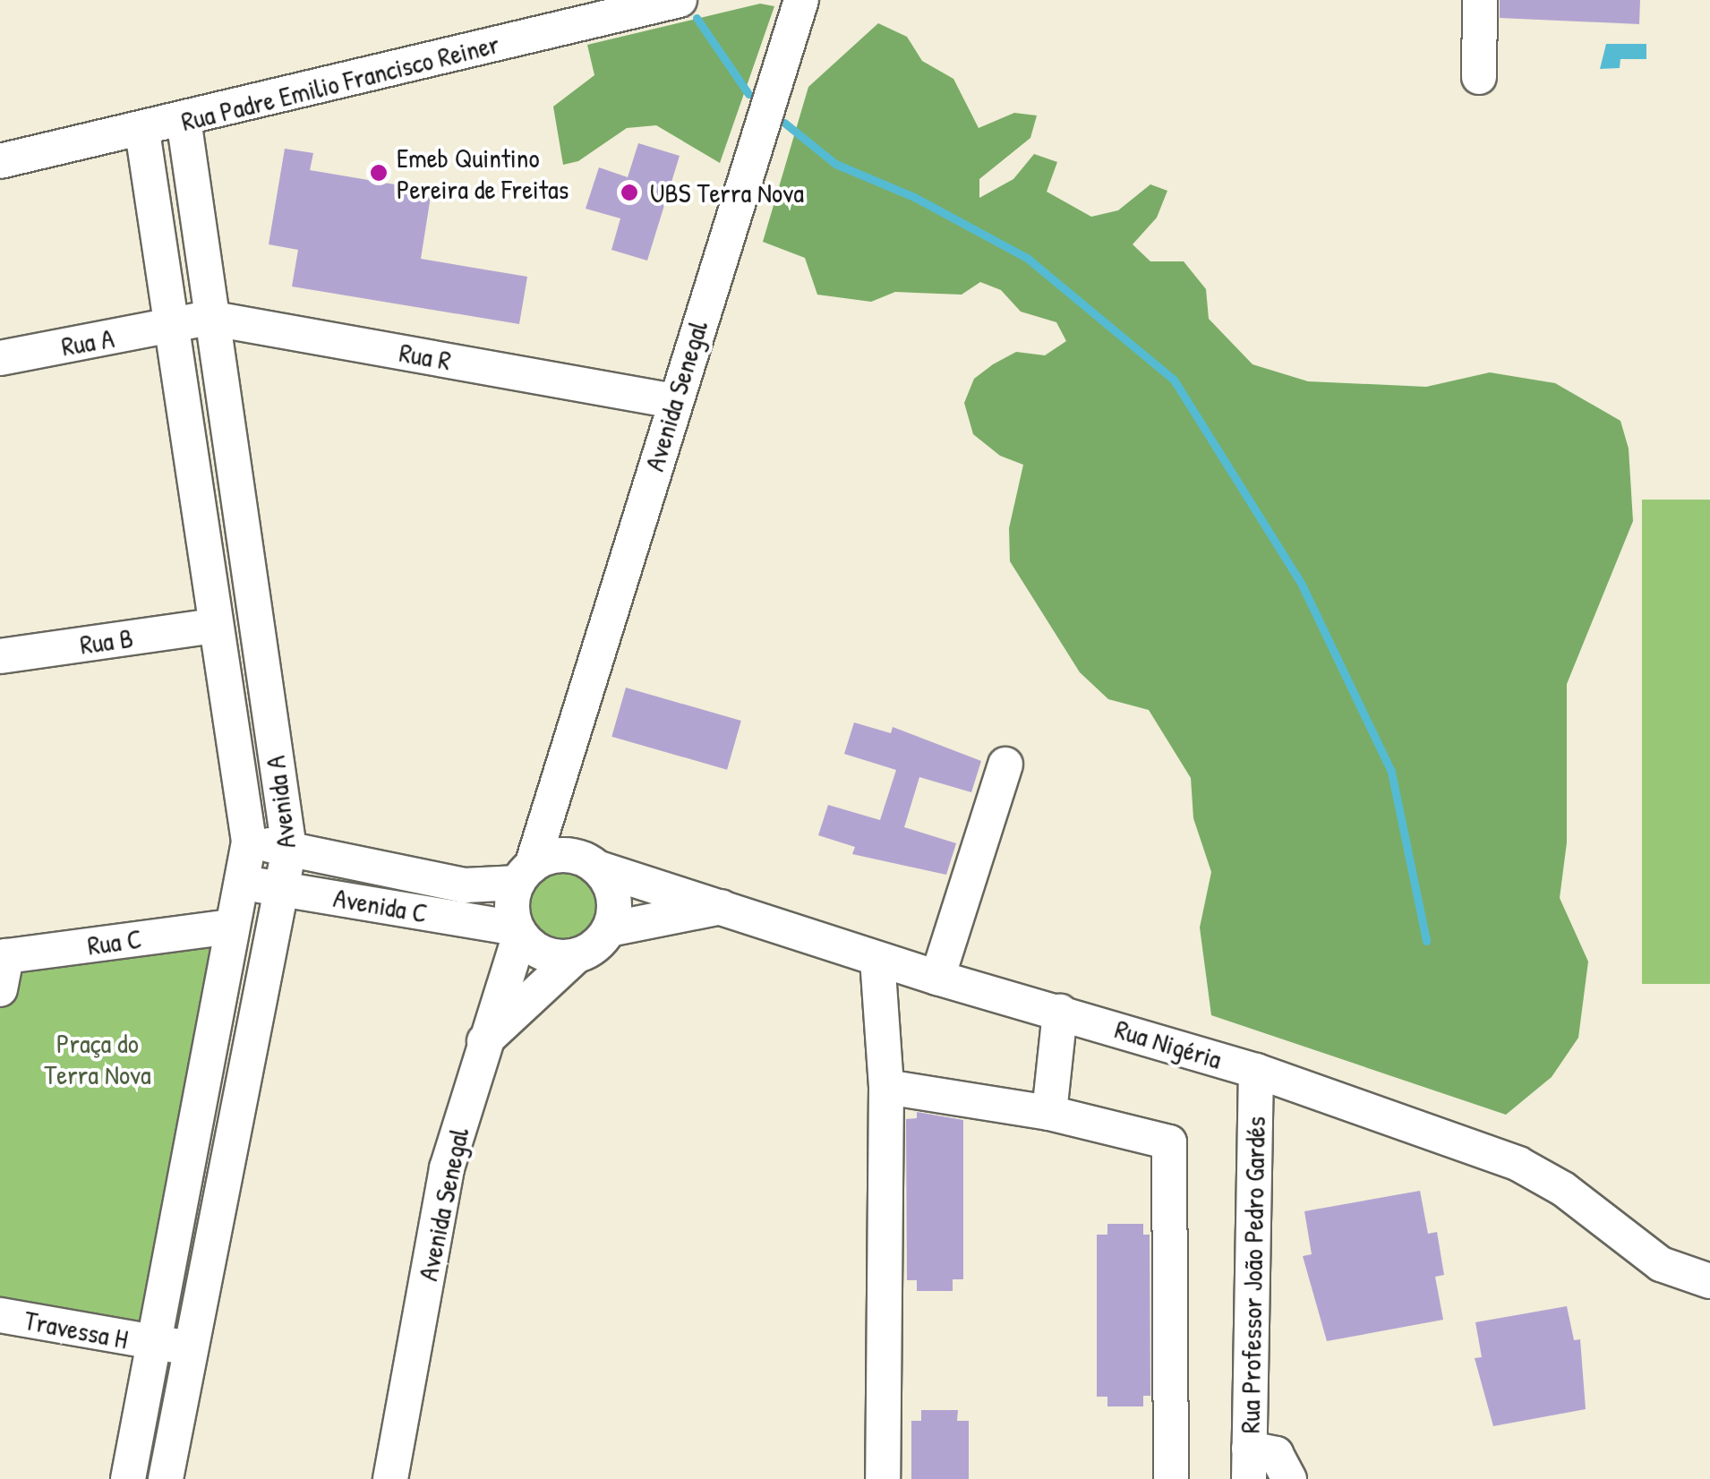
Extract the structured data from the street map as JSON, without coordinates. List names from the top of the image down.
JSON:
{
  "streets": {
    "street": [
      "Rua Padre Emilio Francisco Reiner",
      "Rua A",
      "Rua R",
      "Avenida Senegal",
      "Rua B",
      "Avenida A",
      "Avenida C",
      "Rua C",
      "Rua Nigéria",
      "Rua Professor João Pedro Gardés",
      "Travessa H"
    ]
  },
  "crossings": [
    ["Rua Padre Emilio Francisco Reiner", "Avenida A"],
    ["Rua A", "Rua R"],
    ["Rua A", "Avenida A"],
    ["Rua R", "Avenida Senegal"],
    ["Rua R", "Avenida A"],
    ["Avenida Senegal", "Avenida C"],
    ["Avenida Senegal", "Rua Nigéria"],
    ["Rua B", "Avenida A"],
    ["Avenida A", "Avenida C"],
    ["Avenida A", "Rua C"],
    ["Avenida A", "Travessa H"],
    ["Avenida C", "Rua Nigéria"],
    ["Rua Nigéria", "Rua Professor João Pedro Gardés"]
  ],
  "parks": ["Praça do Terra Nova"],
  "places": ["Emeb Quintino Pereira de Freitas", "UBS Terra Nova"]
}
